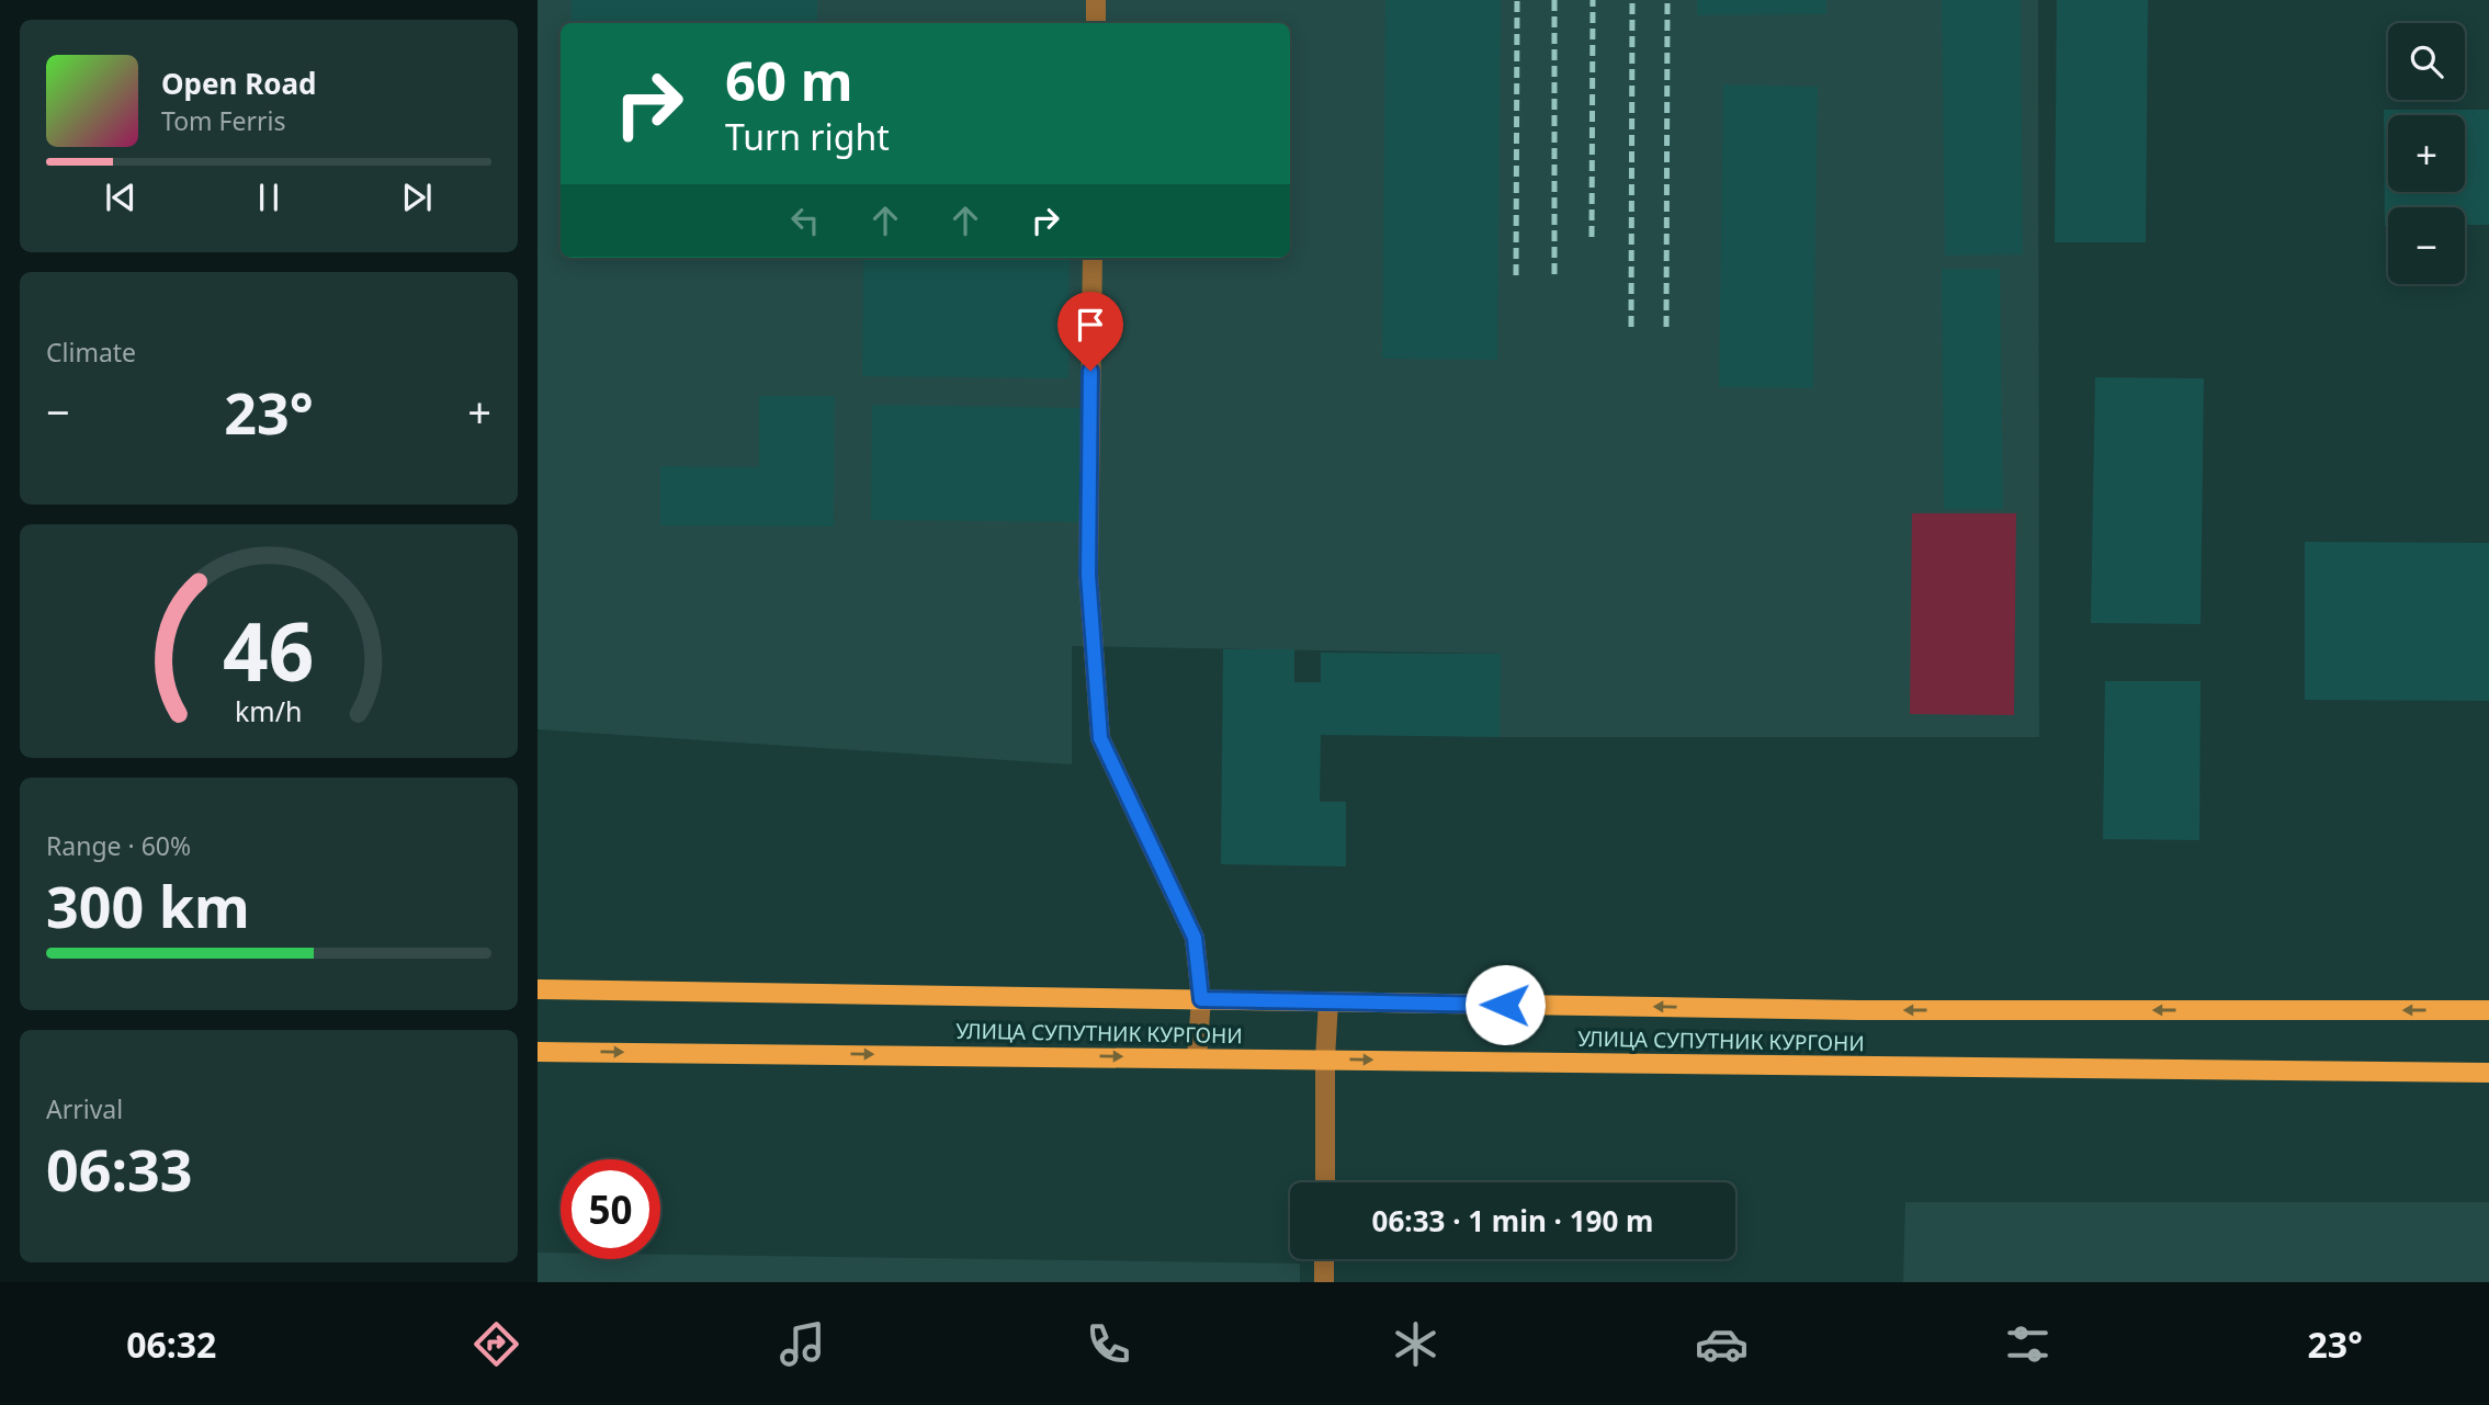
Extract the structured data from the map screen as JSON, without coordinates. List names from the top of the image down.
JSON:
{
  "streets": {
    "main road": ["УЛИЦА СУПУТНИК КУРГОНИ"]
  },
  "page": {
    "map_buttons": ["+", "−"],
    "turn": ["60 m", "Turn right"],
    "song": ["Open Road", "Tom Ferris"],
    "tile": [
      "Climate",
      ["Range · 60%", "300 km"],
      ["Arrival", "06:33"]
    ],
    "heat": ["−", "23°", "+"],
    "limit": "50",
    "trip": "06:33 · 1 min · 190 m",
    "tabs": ["06:32", "23°"],
    "gauge": ["46", "km/h"]
  }
}
